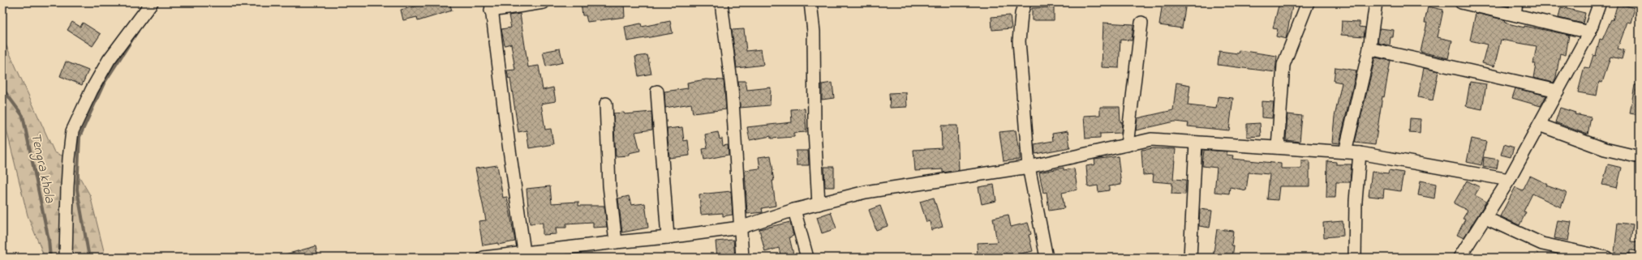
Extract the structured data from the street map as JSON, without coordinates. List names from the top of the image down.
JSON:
{
  "water": ["Tengra khola"]
}
